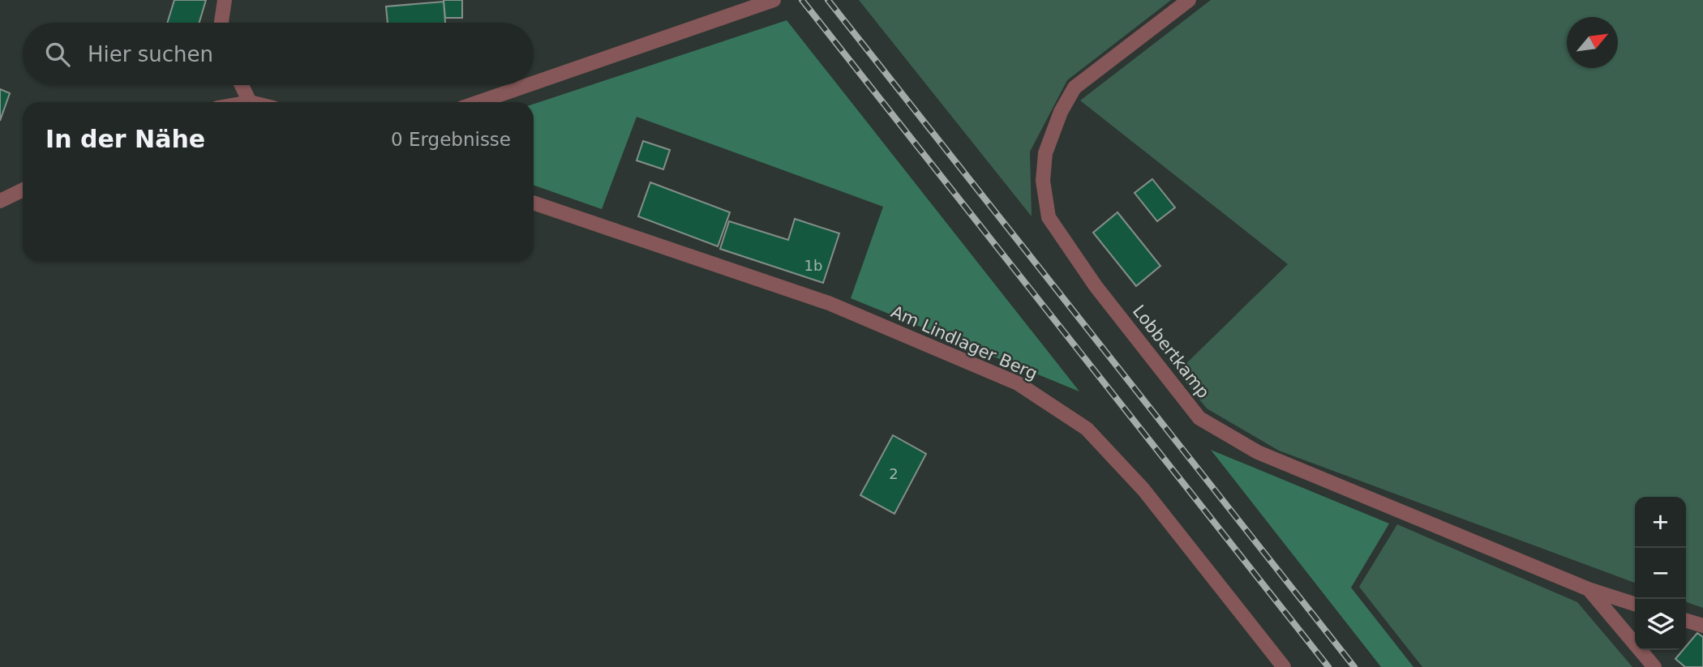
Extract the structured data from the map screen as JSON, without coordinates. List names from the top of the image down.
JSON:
{
  "streets": {
    "street": ["Am Lindlager Berg", "Lobbertkamp"]
  },
  "house_numbers": ["1b", "2"],
  "north": "top right",
  "page": {
    "search": "Hier suchen",
    "heading": ["In der Nähe", "0 Ergebnisse"],
    "map_buttons": ["+", "−"]
  }
}
